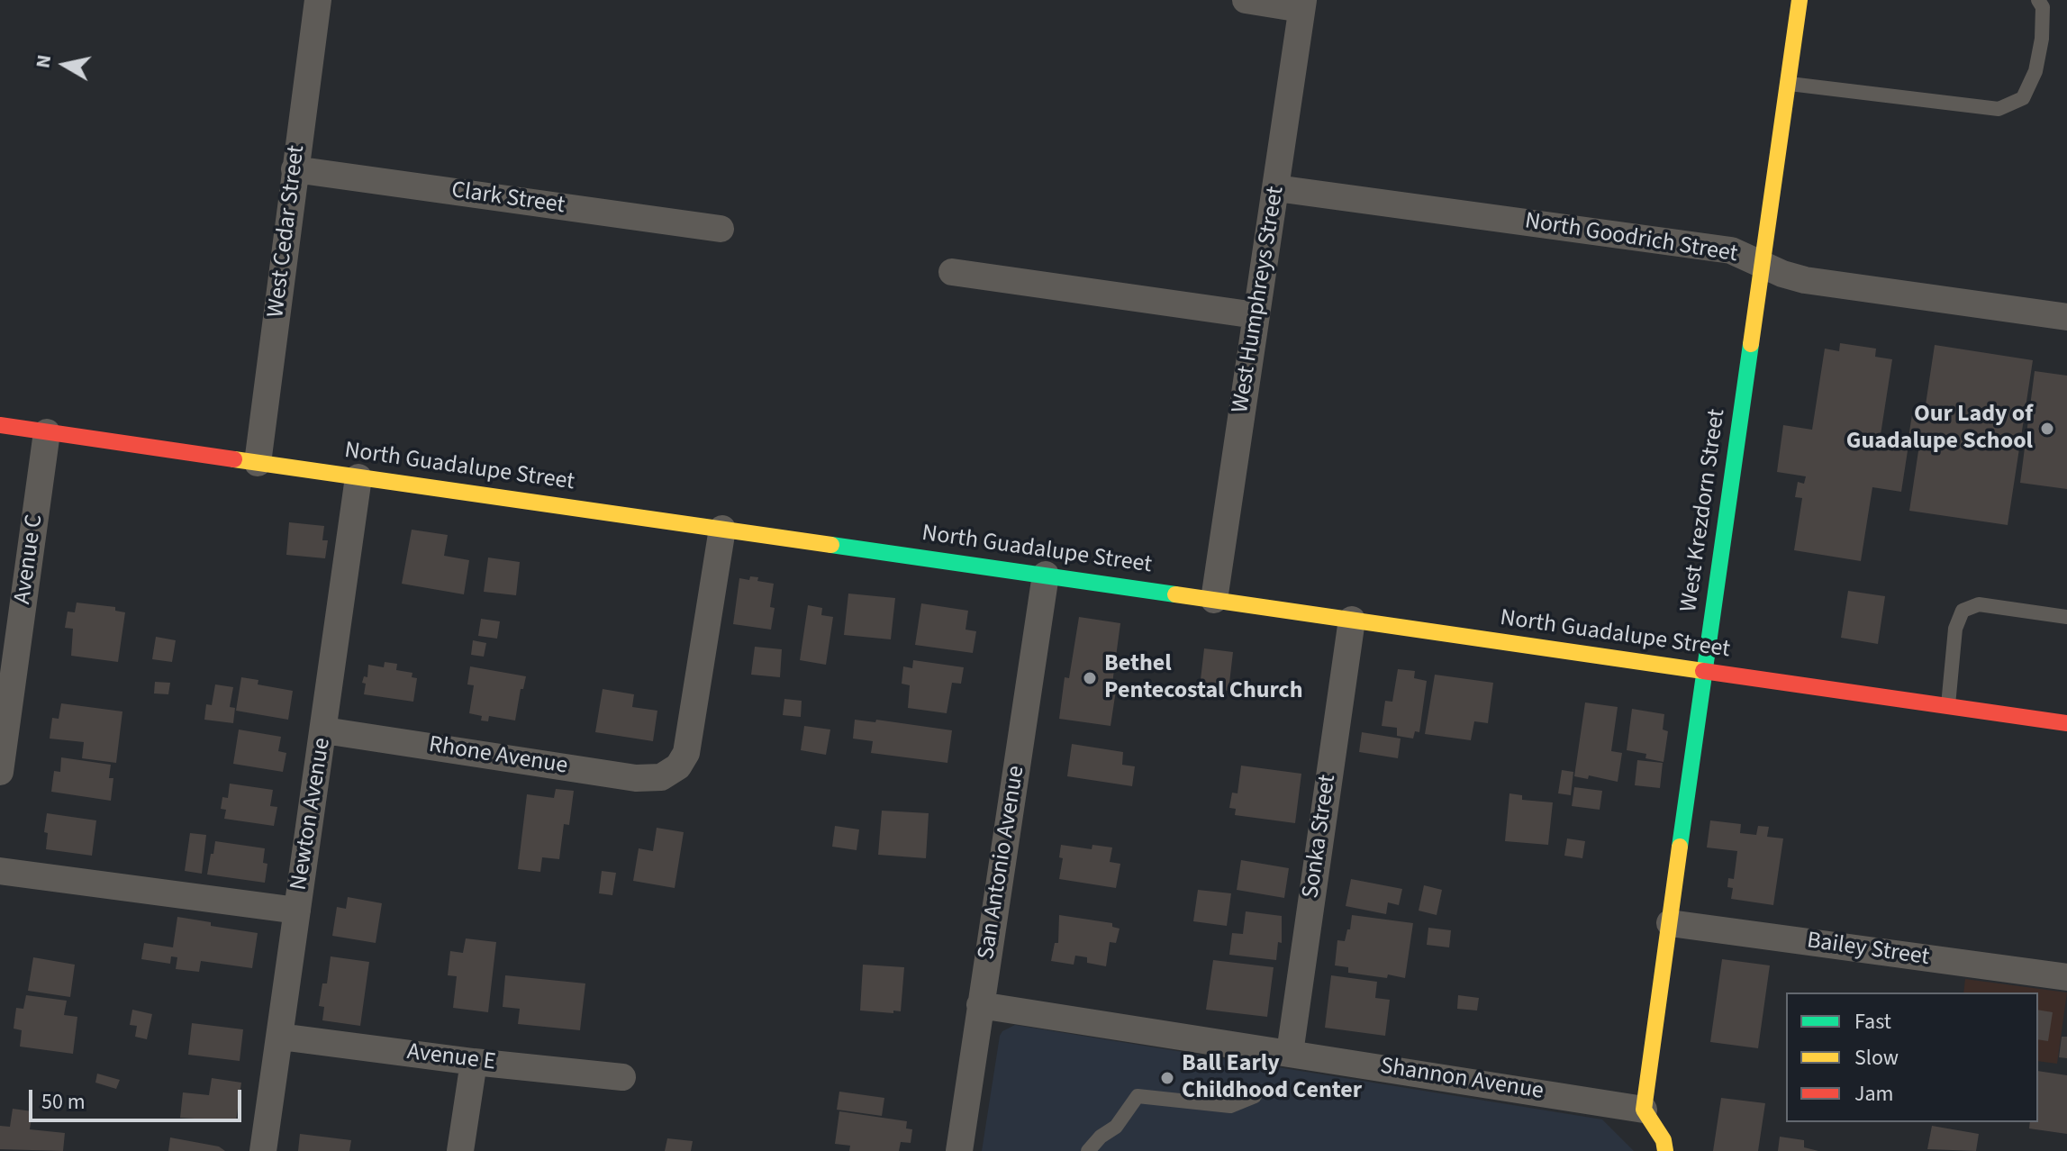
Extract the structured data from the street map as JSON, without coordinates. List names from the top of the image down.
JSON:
{
  "streets": {
    "street": [
      "Clark Street",
      "West Cedar Street",
      "North Goodrich Street",
      "West Humphreys Street",
      "North Guadalupe Street",
      "West Krezdorn Street",
      "Avenue C",
      "Rhone Avenue",
      "Newton Avenue",
      "Sonka Street",
      "San Antonio Avenue",
      "Bailey Street",
      "Avenue E",
      "Shannon Avenue"
    ]
  },
  "crossings": [
    ["Clark Street", "West Cedar Street"],
    ["West Cedar Street", "North Guadalupe Street"],
    ["North Goodrich Street", "West Humphreys Street"],
    ["North Goodrich Street", "West Krezdorn Street"],
    ["West Humphreys Street", "North Guadalupe Street"],
    ["North Guadalupe Street", "West Krezdorn Street"],
    ["North Guadalupe Street", "Avenue C"],
    ["North Guadalupe Street", "Rhone Avenue"],
    ["North Guadalupe Street", "Newton Avenue"],
    ["North Guadalupe Street", "Sonka Street"],
    ["North Guadalupe Street", "San Antonio Avenue"],
    ["West Krezdorn Street", "Bailey Street"],
    ["West Krezdorn Street", "Shannon Avenue"],
    ["Rhone Avenue", "Newton Avenue"],
    ["Newton Avenue", "Avenue E"],
    ["Sonka Street", "Shannon Avenue"],
    ["San Antonio Avenue", "Shannon Avenue"]
  ],
  "places": ["Our Lady of Guadalupe School", "Bethel Pentecostal Church", "Ball Early Childhood Center"],
  "legend": ["Fast", "Slow", "Jam"],
  "scale_bar": "50 m",
  "north": "left"
}
